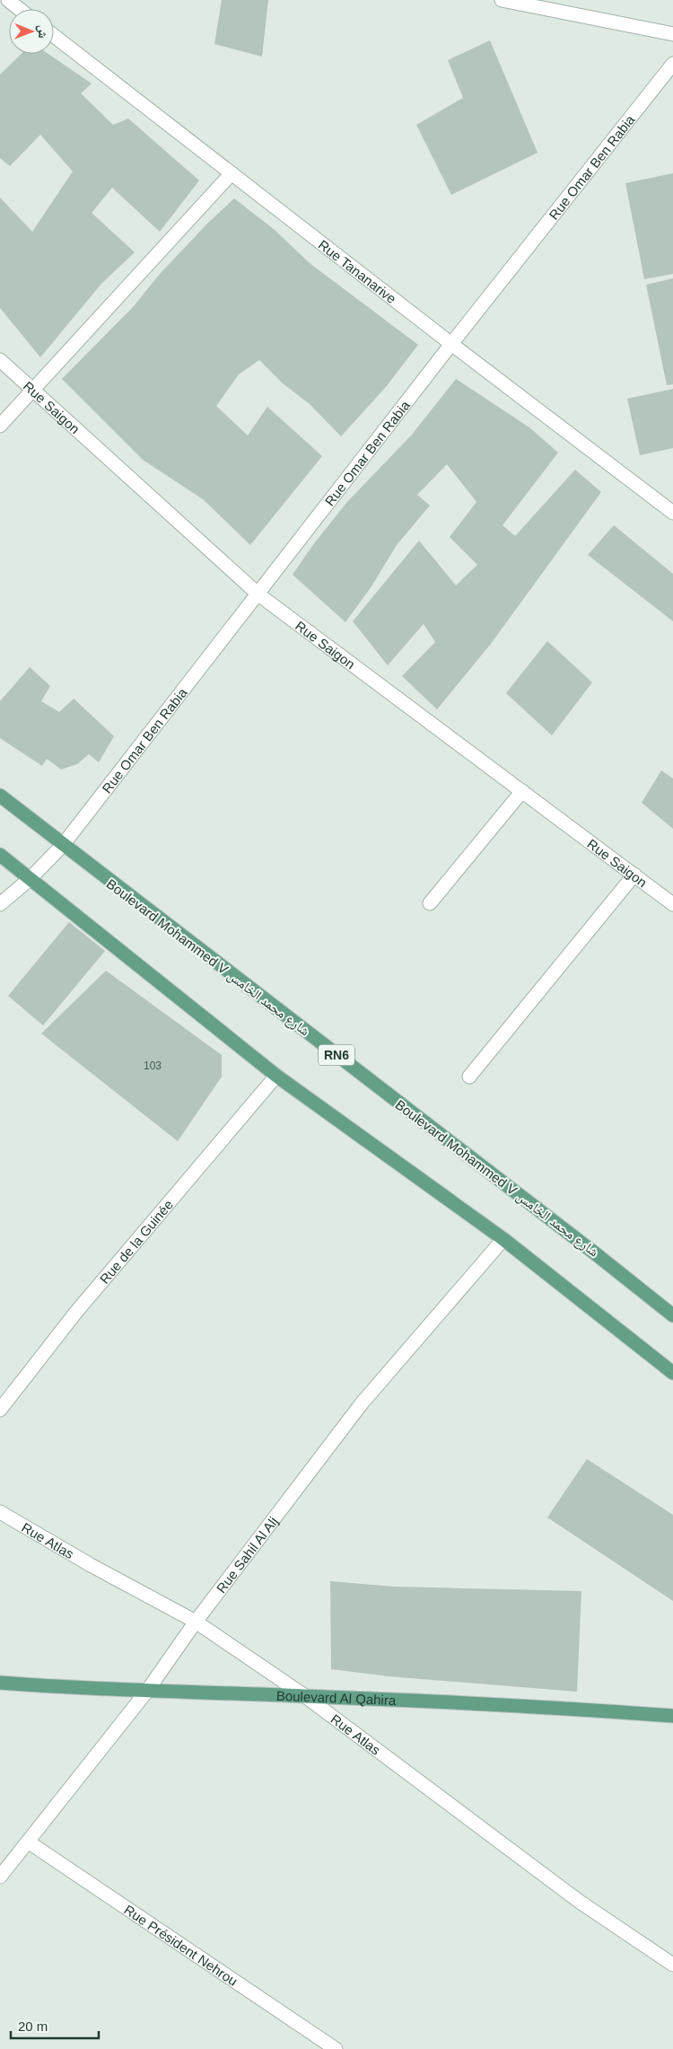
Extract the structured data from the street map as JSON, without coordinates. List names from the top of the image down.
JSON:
{
  "streets": {
    "main road": ["Boulevard Mohammed V شارع محمد الخامس", "RN6", "Boulevard Al Qahira"],
    "street": [
      "Rue Omar Ben Rabia",
      "Rue Tananarive",
      "Rue Saigon",
      "Rue de la Guinée",
      "Rue Atlas",
      "Rue Sahil Al Alj",
      "Rue Président Nehrou"
    ]
  },
  "crossings": [
    ["Rue Omar Ben Rabia", "Rue Tananarive"],
    ["Rue Omar Ben Rabia", "Rue Saigon"],
    ["Rue Omar Ben Rabia", "Boulevard Mohammed V شارع محمد الخامس"],
    ["Rue Atlas", "Rue Sahil Al Alj"],
    ["Rue Atlas", "Boulevard Al Qahira"],
    ["Rue Sahil Al Alj", "Boulevard Al Qahira"],
    ["Rue Sahil Al Alj", "Rue Président Nehrou"]
  ],
  "house_numbers": ["103"],
  "scale_bar": "20 m",
  "north": "right"
}
